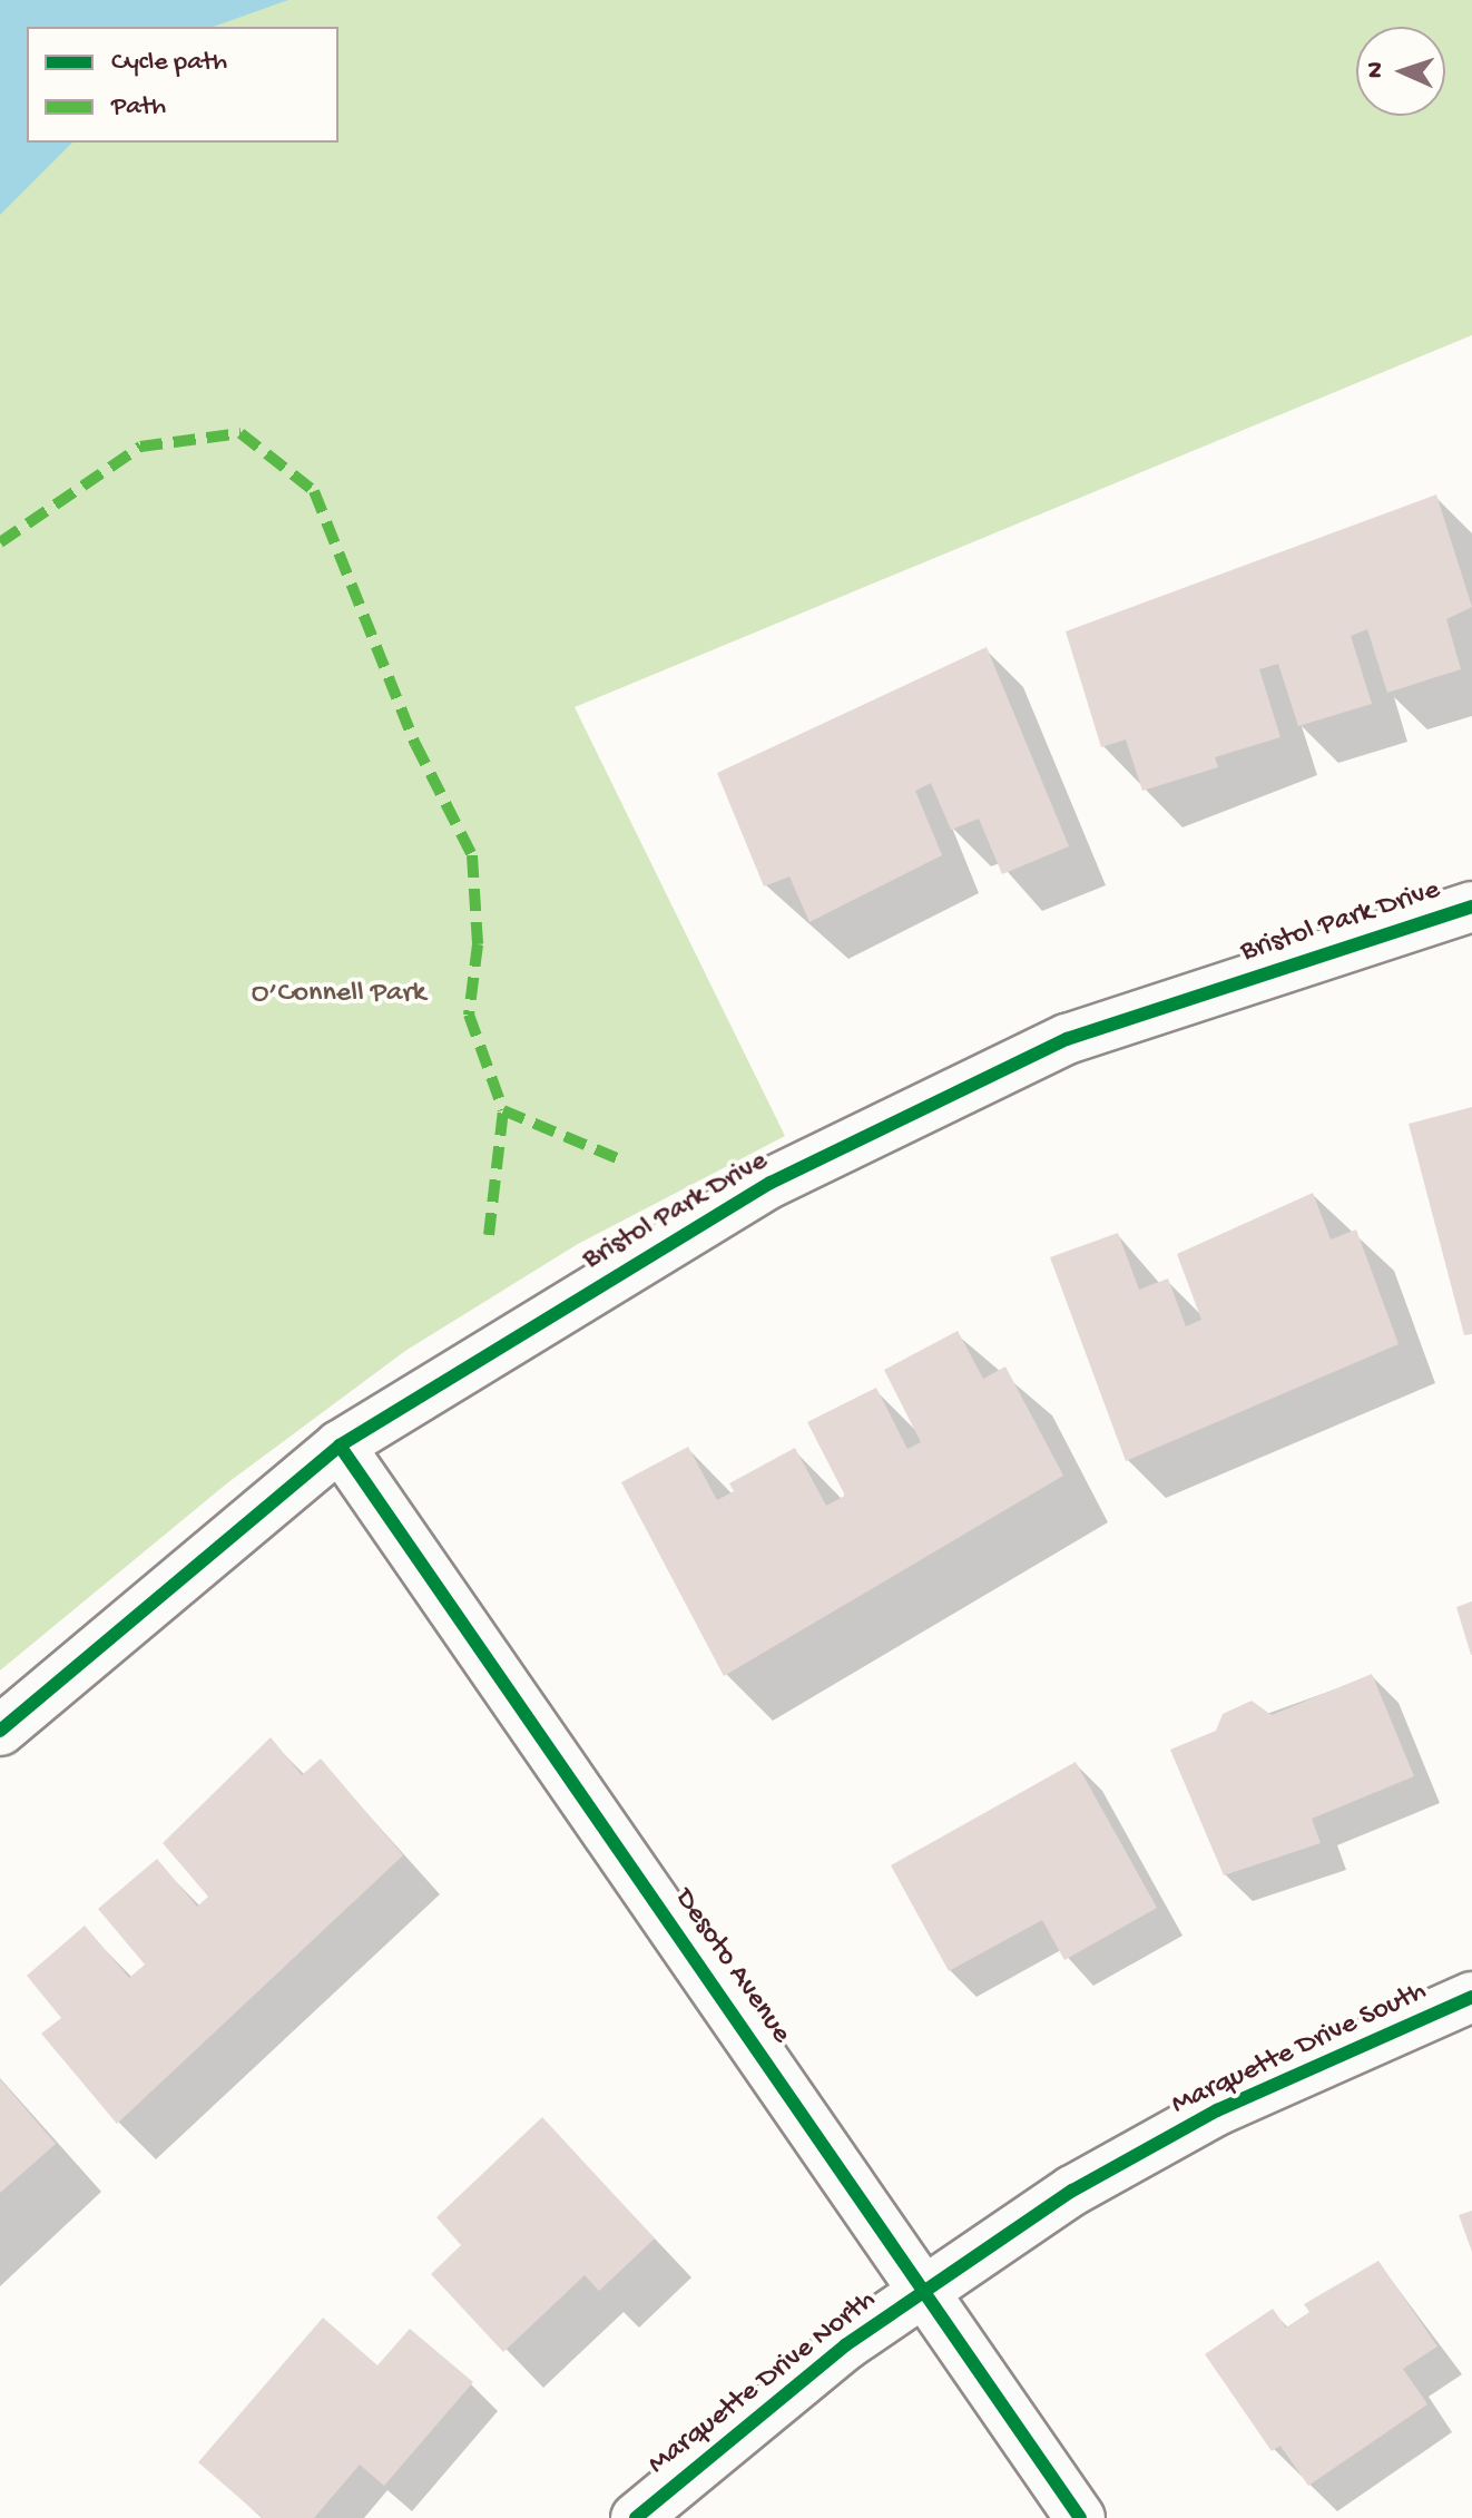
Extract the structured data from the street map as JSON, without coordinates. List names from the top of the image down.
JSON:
{
  "streets": {
    "street": [
      "Bristol Park Drive",
      "Desoto Avenue",
      "Marquette Drive South",
      "Marquette Drive North"
    ]
  },
  "crossings": [
    ["Bristol Park Drive", "Desoto Avenue"],
    ["Desoto Avenue", "Marquette Drive South"],
    ["Desoto Avenue", "Marquette Drive North"],
    ["Marquette Drive South", "Marquette Drive North"]
  ],
  "parks": ["O’Connell Park"],
  "legend": ["Cycle path", "Path"],
  "north": "left"
}
